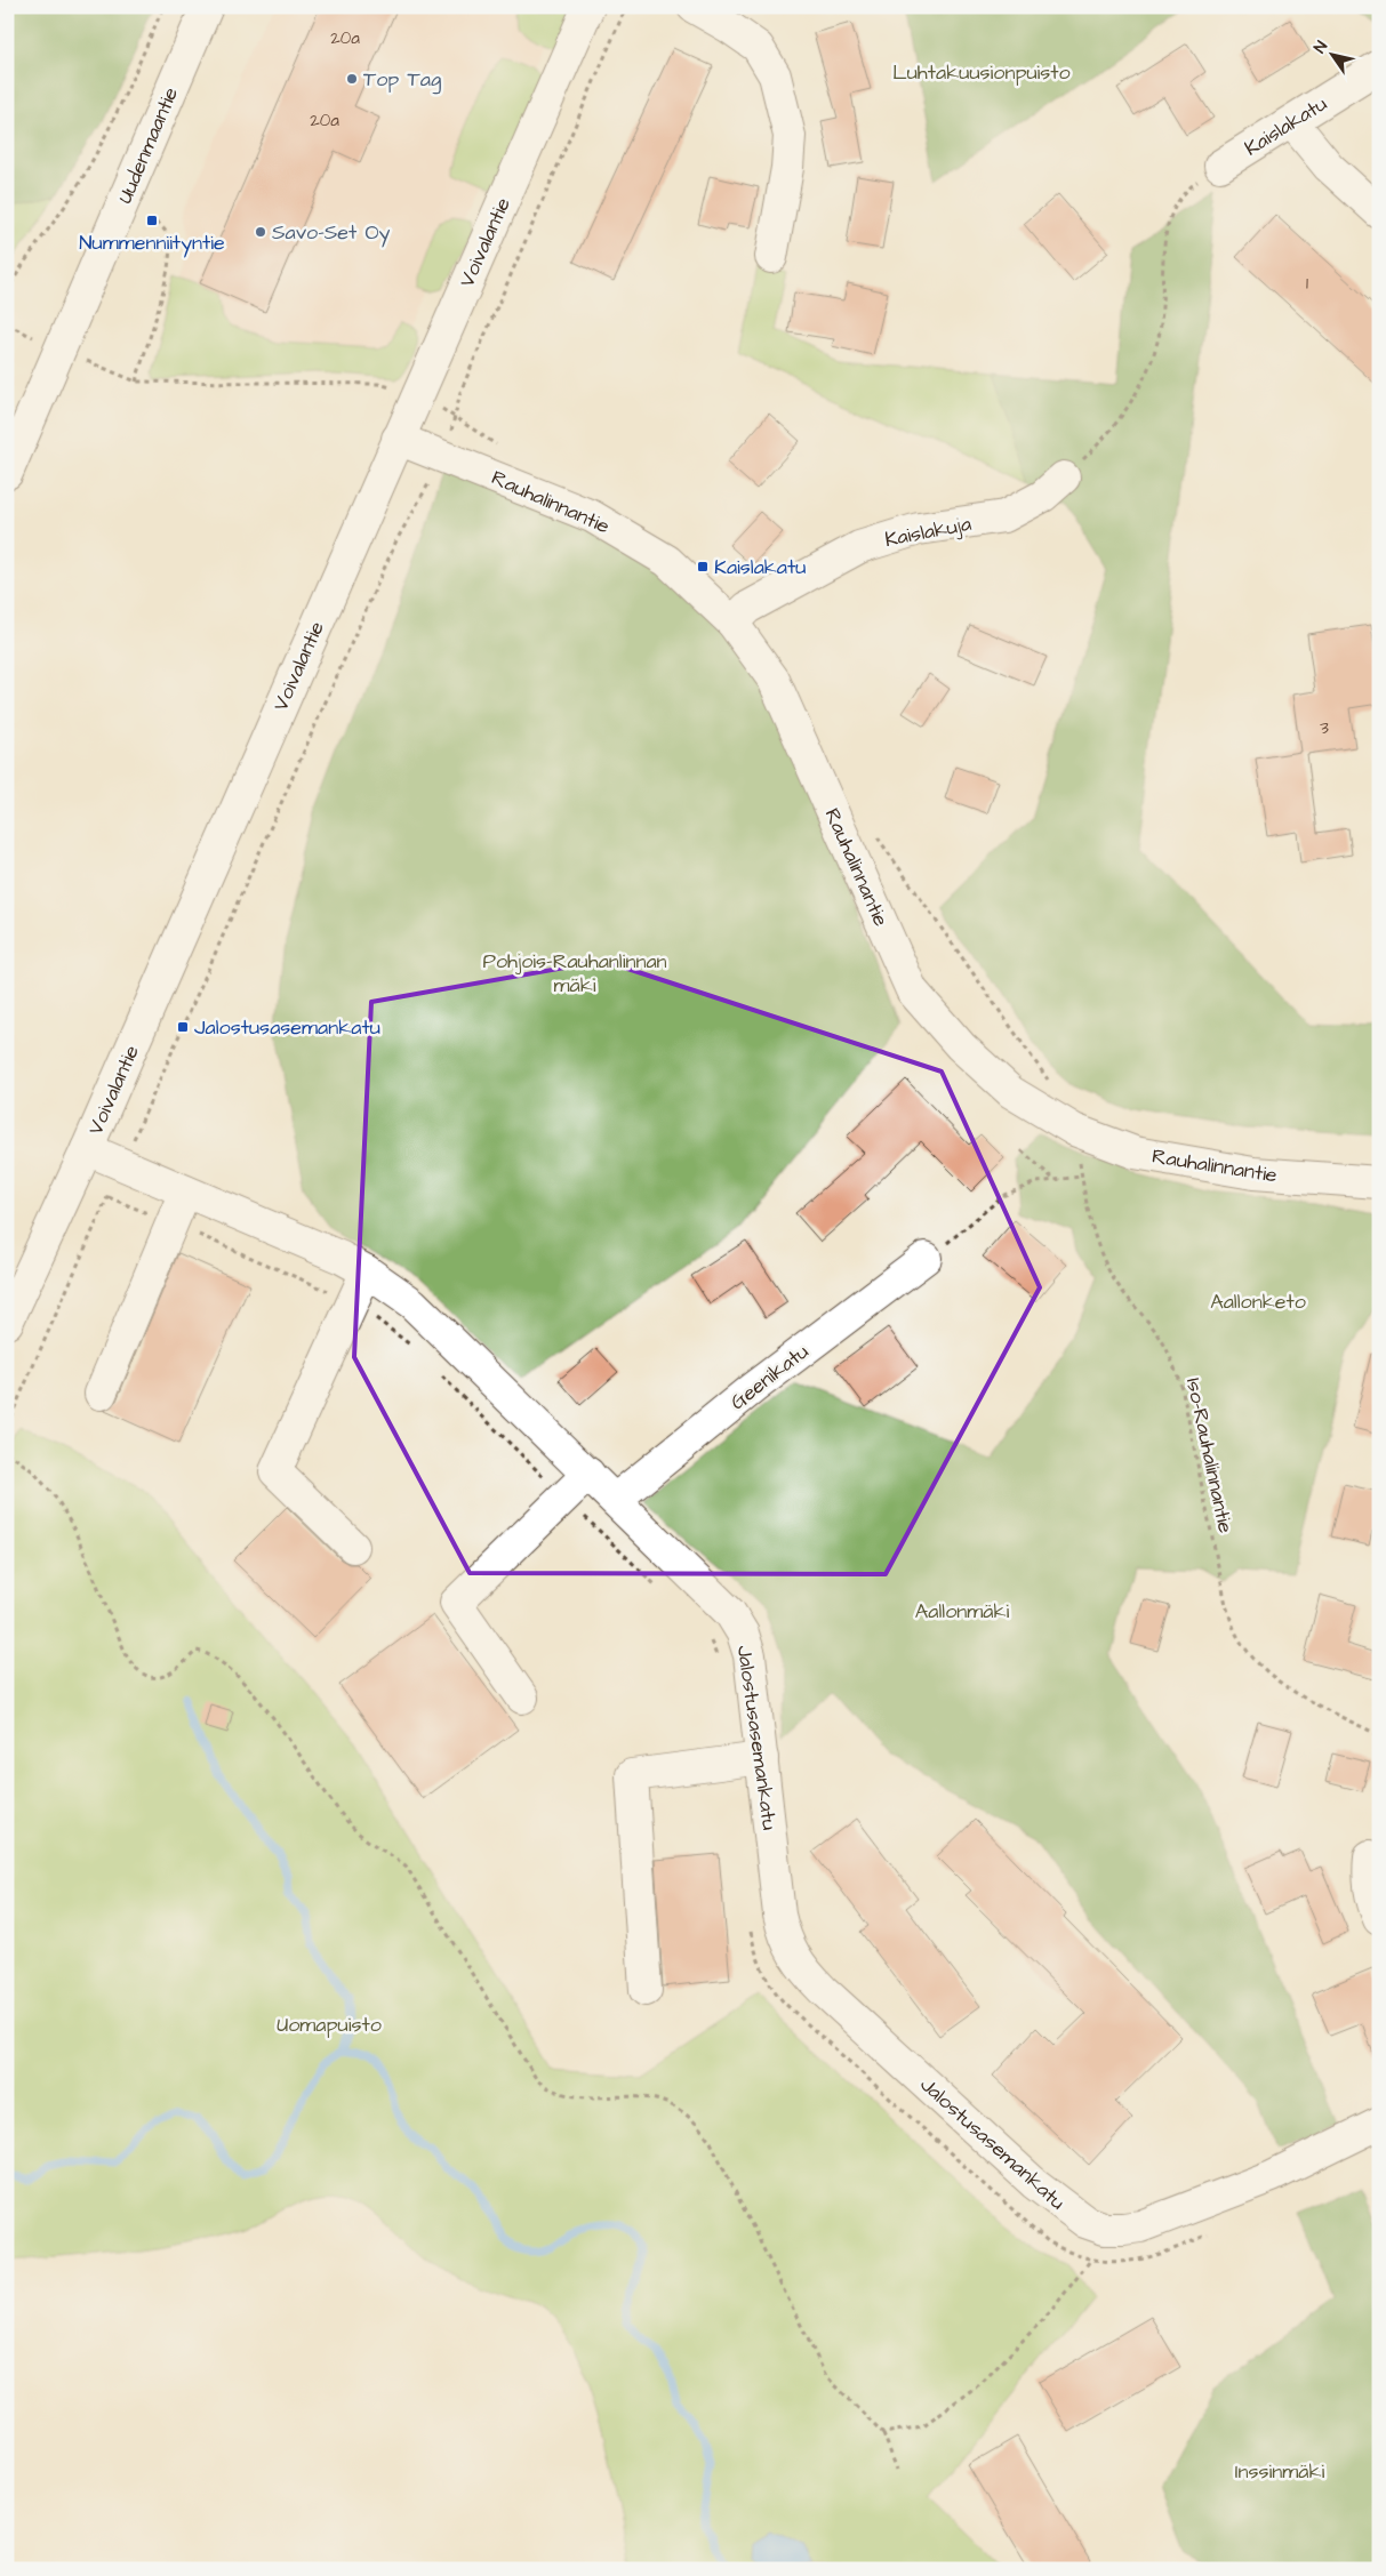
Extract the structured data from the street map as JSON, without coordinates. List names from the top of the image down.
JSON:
{
  "streets": {
    "street": [
      "Kaislakatu",
      "Uudenmaantie",
      "Voivalantie",
      "Rauhalinnantie",
      "Kaislakuja",
      "Geenikatu",
      "Jalostusasemankatu"
    ],
    "path": ["Iso-Rauhalinnantie"]
  },
  "crossings": [
    ["Voivalantie", "Rauhalinnantie"],
    ["Voivalantie", "Jalostusasemankatu"],
    ["Rauhalinnantie", "Kaislakuja"],
    ["Rauhalinnantie", "Iso-Rauhalinnantie"],
    ["Geenikatu", "Jalostusasemankatu"]
  ],
  "parks": [
    "Luhtakuusionpuisto",
    "Pohjois-Rauhanlinnan mäki",
    "Aallonketo",
    "Aallonmäki",
    "Uomapuisto",
    "Inssinmäki"
  ],
  "places": {
    "other": ["Top Tag", "Savo-Set Oy"],
    "transit": ["Nummenniityntie", "Kaislakatu", "Jalostusasemankatu"]
  },
  "house_numbers": [
    "20a",
    "20a",
    "1",
    "3"
  ],
  "north": "top left"
}
